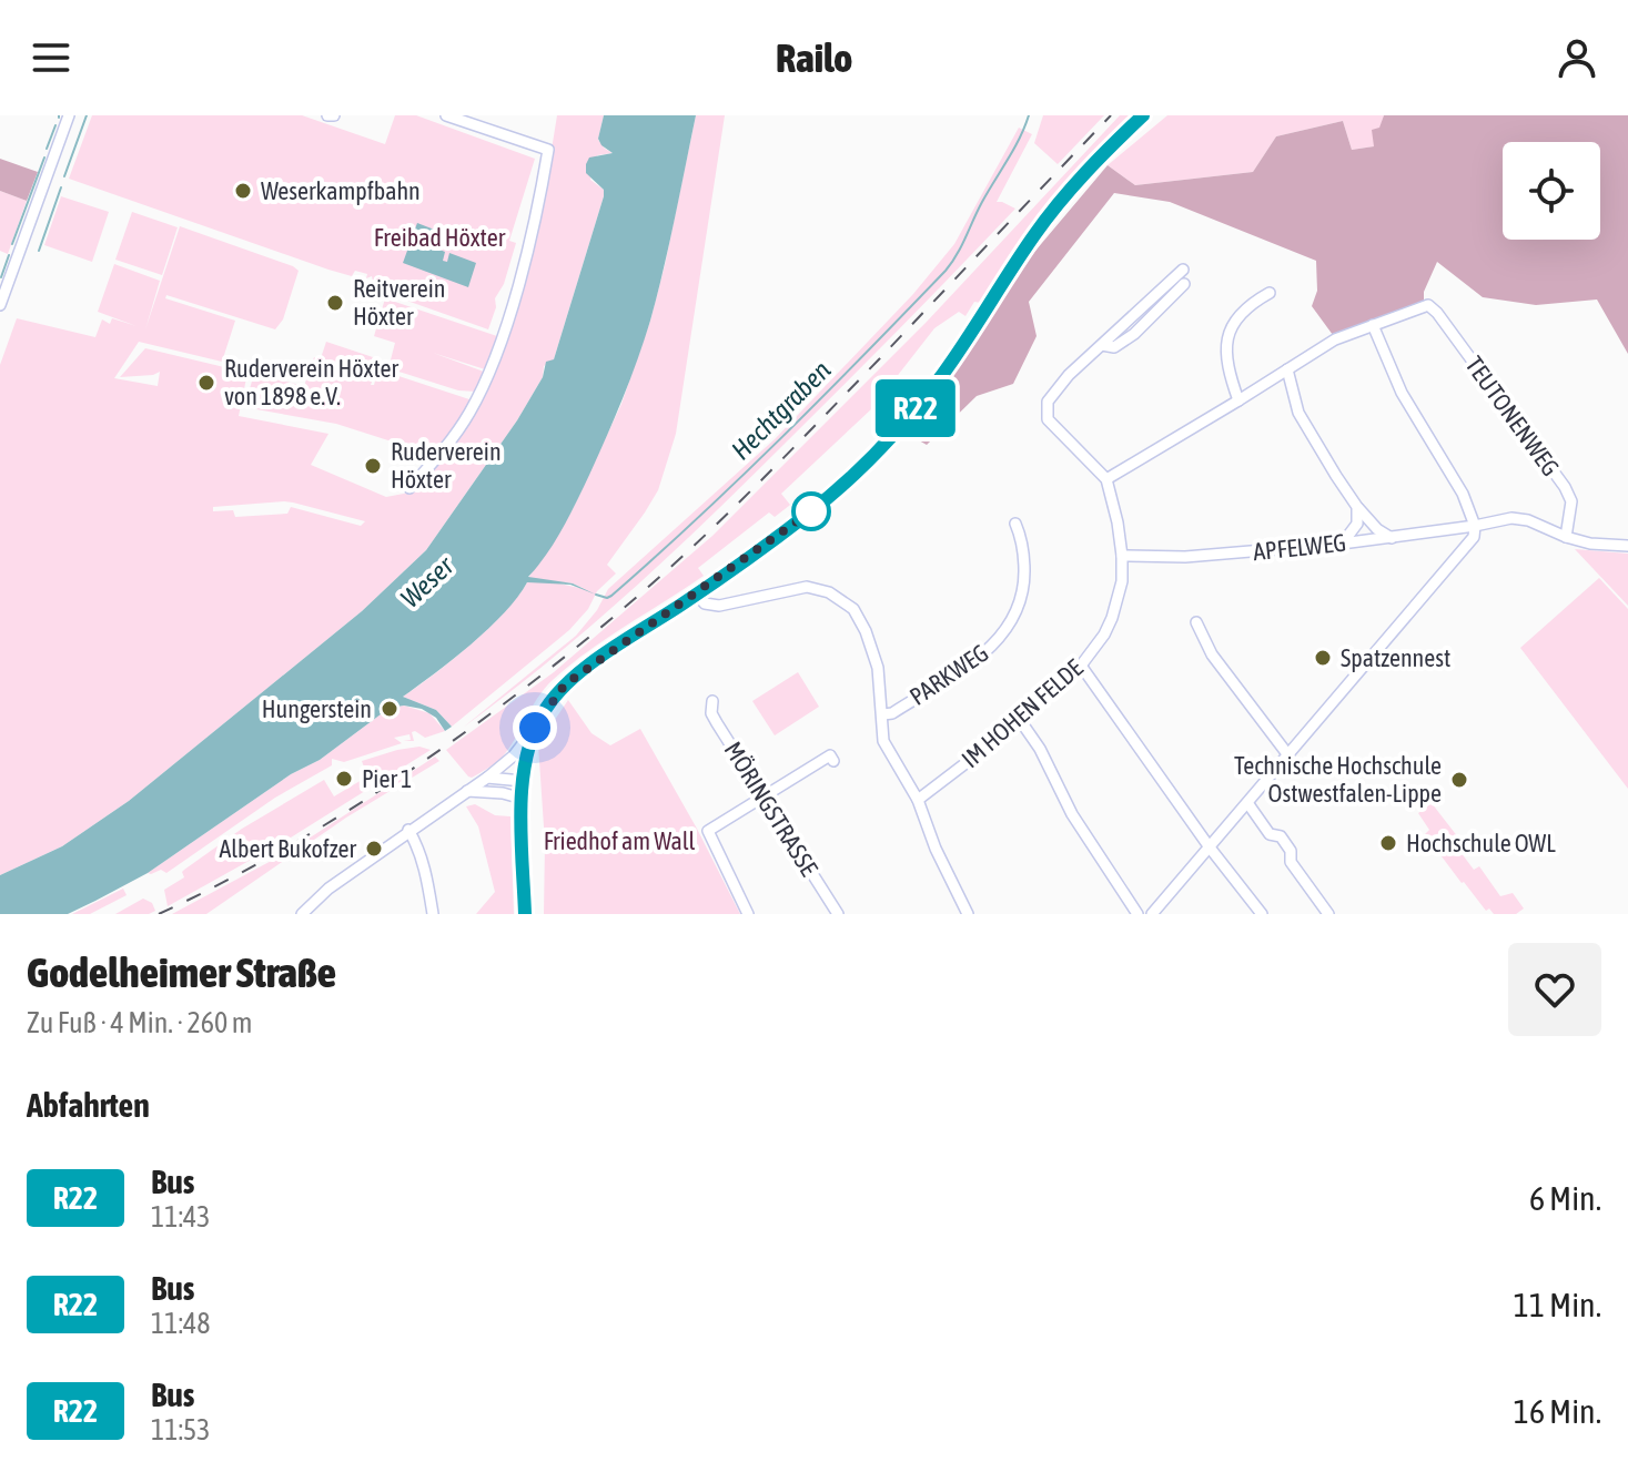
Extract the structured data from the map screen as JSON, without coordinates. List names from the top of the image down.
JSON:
{
  "streets": {
    "street": [
      "TEUTONENWEG",
      "APFELWEG",
      "PARKWEG",
      "IM HOHEN FELDE",
      "MÖRINGSTRASSE"
    ]
  },
  "crossings": [
    ["TEUTONENWEG", "APFELWEG"],
    ["APFELWEG", "IM HOHEN FELDE"]
  ],
  "water": ["Hechtgraben", "Weser"],
  "parks": ["Freibad Höxter", "Friedhof am Wall"],
  "places": [
    "Weserkampfbahn",
    "Reitverein Höxter",
    "Ruderverein Höxter von 1898 e.V.",
    "Ruderverein Höxter",
    "Spatzennest",
    "Hungerstein",
    "Pier 1",
    "Technische Hochschule Ostwestfalen-Lippe",
    "Hochschule OWL",
    "Albert Bukofzer"
  ],
  "lines": ["bus line R22"],
  "page": {
    "header": "Railo",
    "on_map": "R22",
    "heading": [
      ["Godelheimer Straße", "Zu Fuß · 4 Min. · 260 m"],
      "Abfahrten"
    ],
    "list": [
      {
        "mark": "R22",
        "name": "Bus",
        "note": "11:43",
        "value": "6 Min."
      },
      {
        "mark": "R22",
        "name": "Bus",
        "note": "11:48",
        "value": "11 Min."
      },
      {
        "mark": "R22",
        "name": "Bus",
        "note": "11:53",
        "value": "16 Min."
      }
    ]
  }
}
